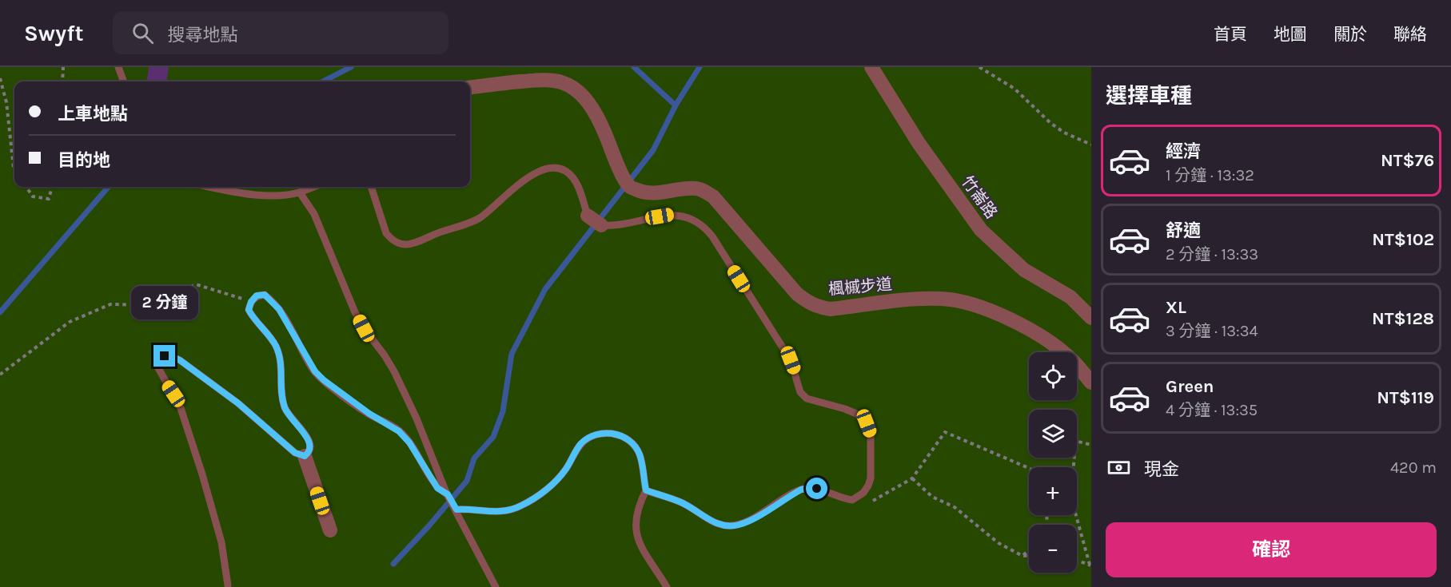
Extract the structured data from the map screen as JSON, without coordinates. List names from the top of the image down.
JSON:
{
  "streets": {
    "street": ["竹崙路", "楓槭步道"]
  },
  "page": {
    "header": "Swyft",
    "search": "搜尋地點",
    "nav": [
      "首頁",
      "地圖",
      "關於",
      "聯絡"
    ],
    "heading": "選擇車種",
    "banner": ["上車地點", "目的地"],
    "list": [
      {
        "name": "經濟",
        "note": "1 分鐘 · 13:32",
        "value": "NT$76"
      },
      {
        "name": "舒適",
        "note": "2 分鐘 · 13:33",
        "value": "NT$102"
      },
      {
        "name": "XL",
        "note": "3 分鐘 · 13:34",
        "value": "NT$128"
      },
      {
        "name": "Green",
        "note": "4 分鐘 · 13:35",
        "value": "NT$119"
      }
    ],
    "bubble": "2 分鐘",
    "map_buttons": ["+", "−"],
    "pay": ["現金", "420 m"],
    "buttons": "確認"
  }
}
